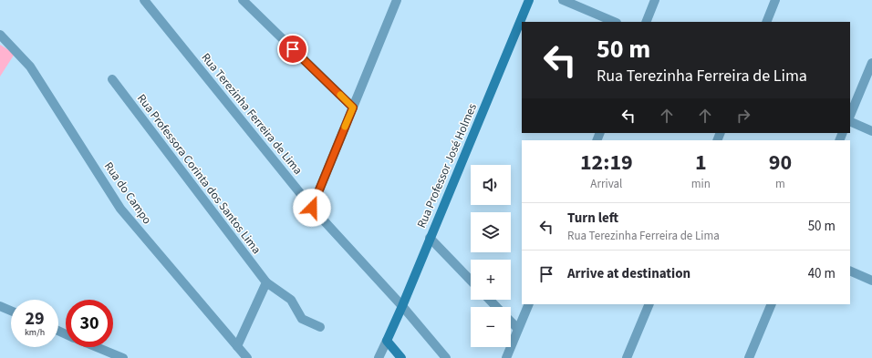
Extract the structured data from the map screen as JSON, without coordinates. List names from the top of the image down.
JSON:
{
  "streets": {
    "main road": ["Rua Professor José Holmes"],
    "street": ["Rua Terezinha Ferreira de Lima", "Rua Professora Corinta dos Santos Lima", "Rua do Campo"]
  },
  "crossings": [
    ["Rua Terezinha Ferreira de Lima", "Rua Professor José Holmes"]
  ],
  "page": {
    "turn": ["50 m", "Rua Terezinha Ferreira de Lima"],
    "eta": [
      "12:19",
      "Arrival",
      "1",
      "min",
      "90",
      "m"
    ],
    "map_buttons": ["+", "−"],
    "list": [
      {
        "name": "Turn left",
        "note": "Rua Terezinha Ferreira de Lima",
        "value": "50 m"
      },
      {
        "name": "Arrive at destination",
        "value": "40 m"
      }
    ],
    "speed": "29 km/h",
    "limit": "30"
  }
}
